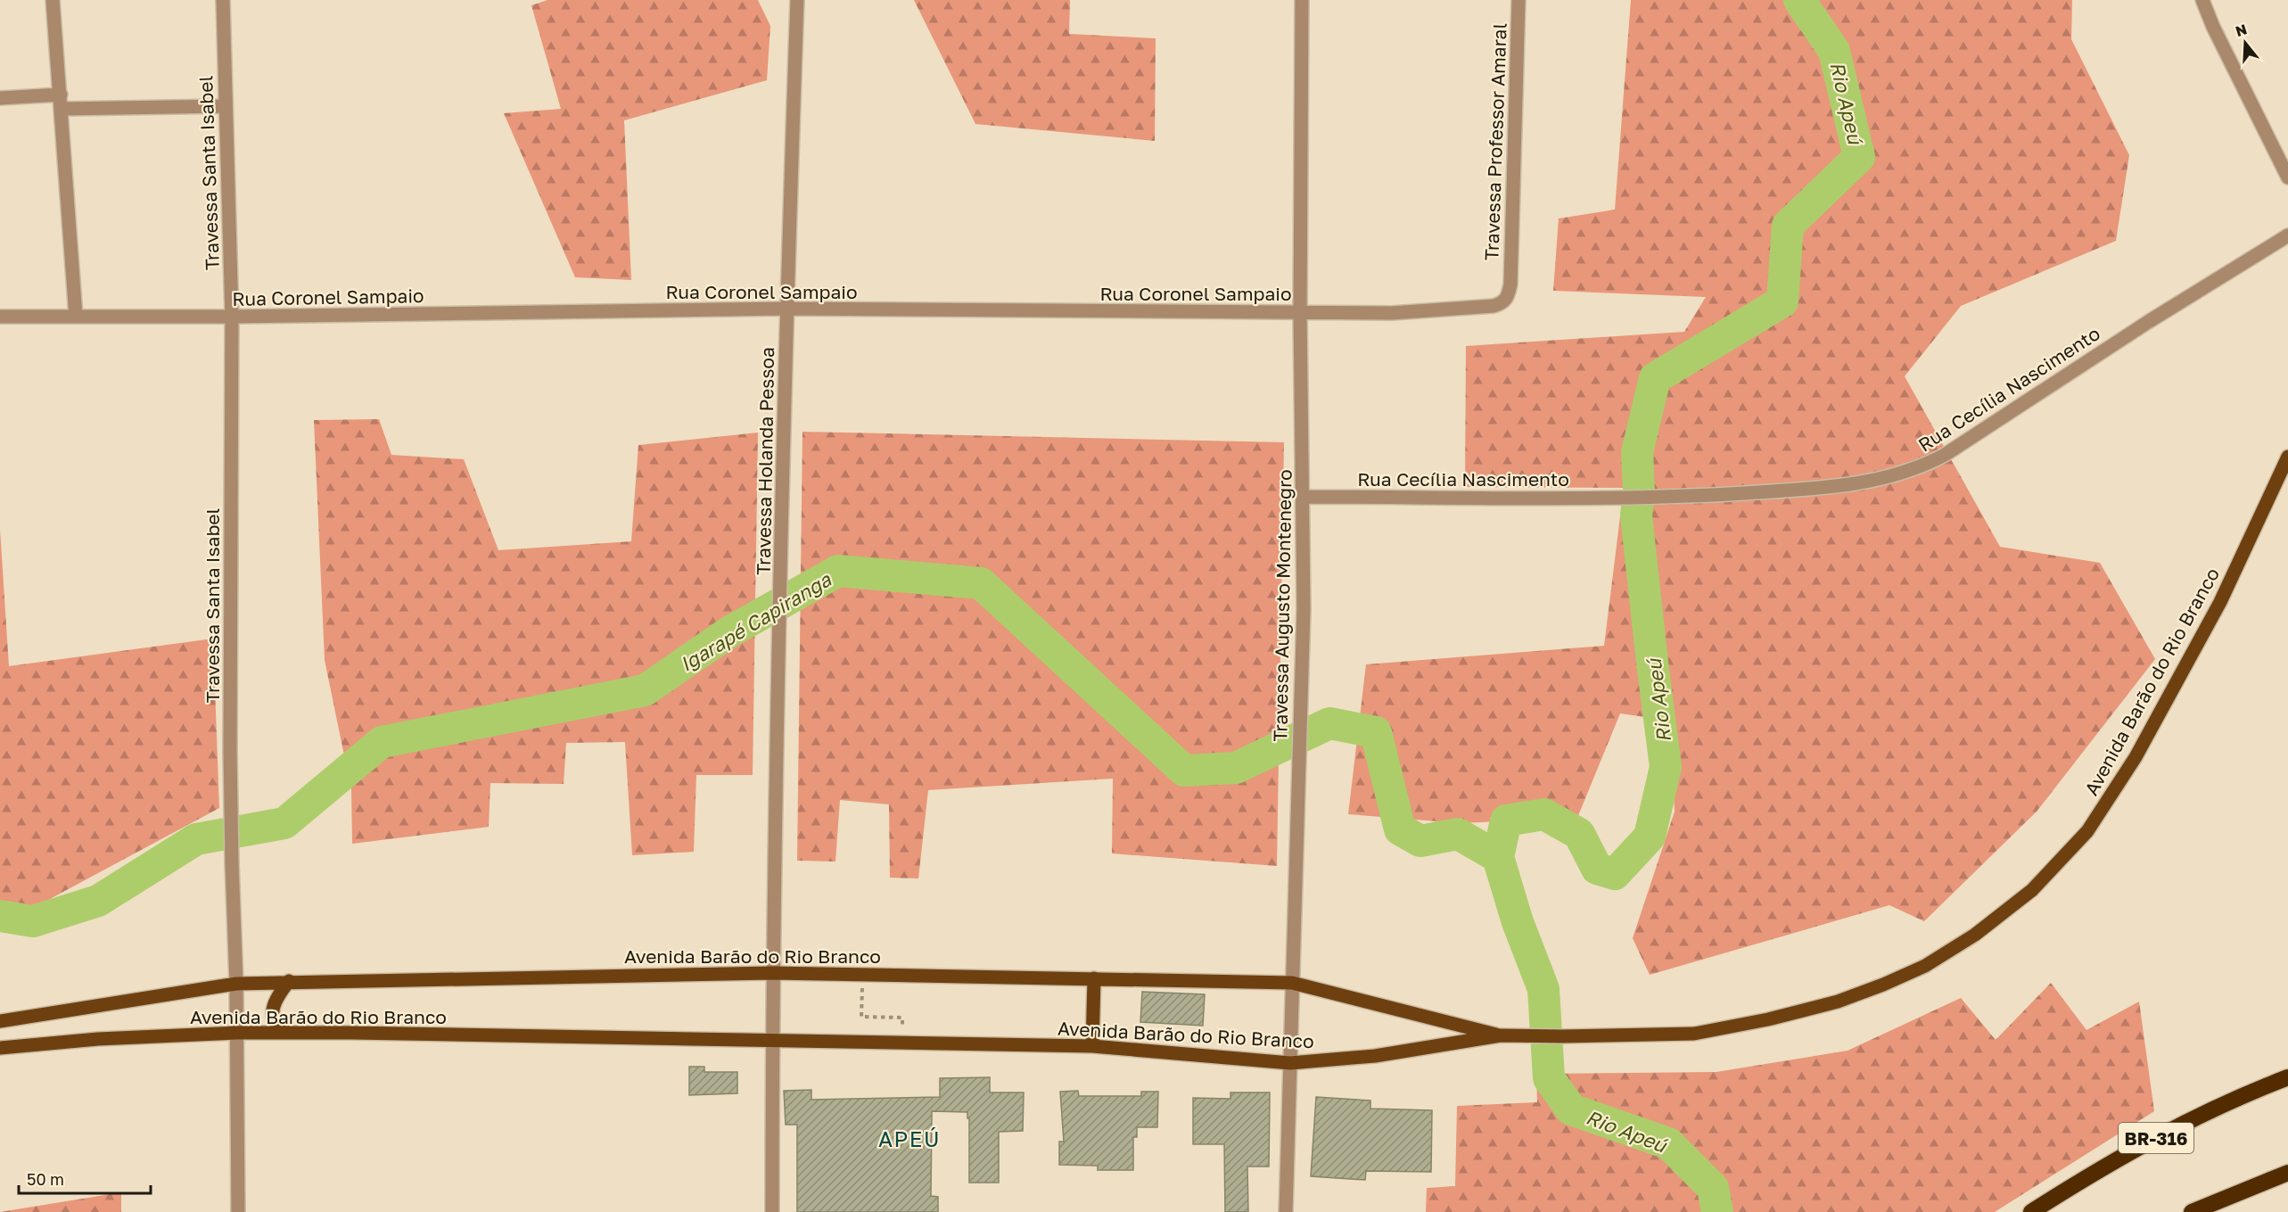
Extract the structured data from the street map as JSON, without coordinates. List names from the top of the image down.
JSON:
{
  "streets": {
    "highway": ["BR-316"],
    "main road": ["Avenida Barão do Rio Branco"],
    "street": [
      "Travessa Professor Amaral",
      "Travessa Santa Isabel",
      "Rua Coronel Sampaio",
      "Rua Cecília Nascimento",
      "Travessa Holanda Pessoa",
      "Travessa Augusto Montenegro"
    ]
  },
  "crossings": [
    ["Travessa Professor Amaral", "Rua Coronel Sampaio"],
    ["Travessa Santa Isabel", "Rua Coronel Sampaio"],
    ["Travessa Santa Isabel", "Avenida Barão do Rio Branco"],
    ["Rua Coronel Sampaio", "Travessa Holanda Pessoa"],
    ["Rua Coronel Sampaio", "Travessa Augusto Montenegro"],
    ["Rua Cecília Nascimento", "Travessa Augusto Montenegro"],
    ["Travessa Holanda Pessoa", "Avenida Barão do Rio Branco"],
    ["Travessa Augusto Montenegro", "Avenida Barão do Rio Branco"]
  ],
  "districts": ["APEÚ"],
  "water": ["Rio Apeú", "Igarapé Capiranga"],
  "scale_bar": "50 m",
  "north": "top"
}
